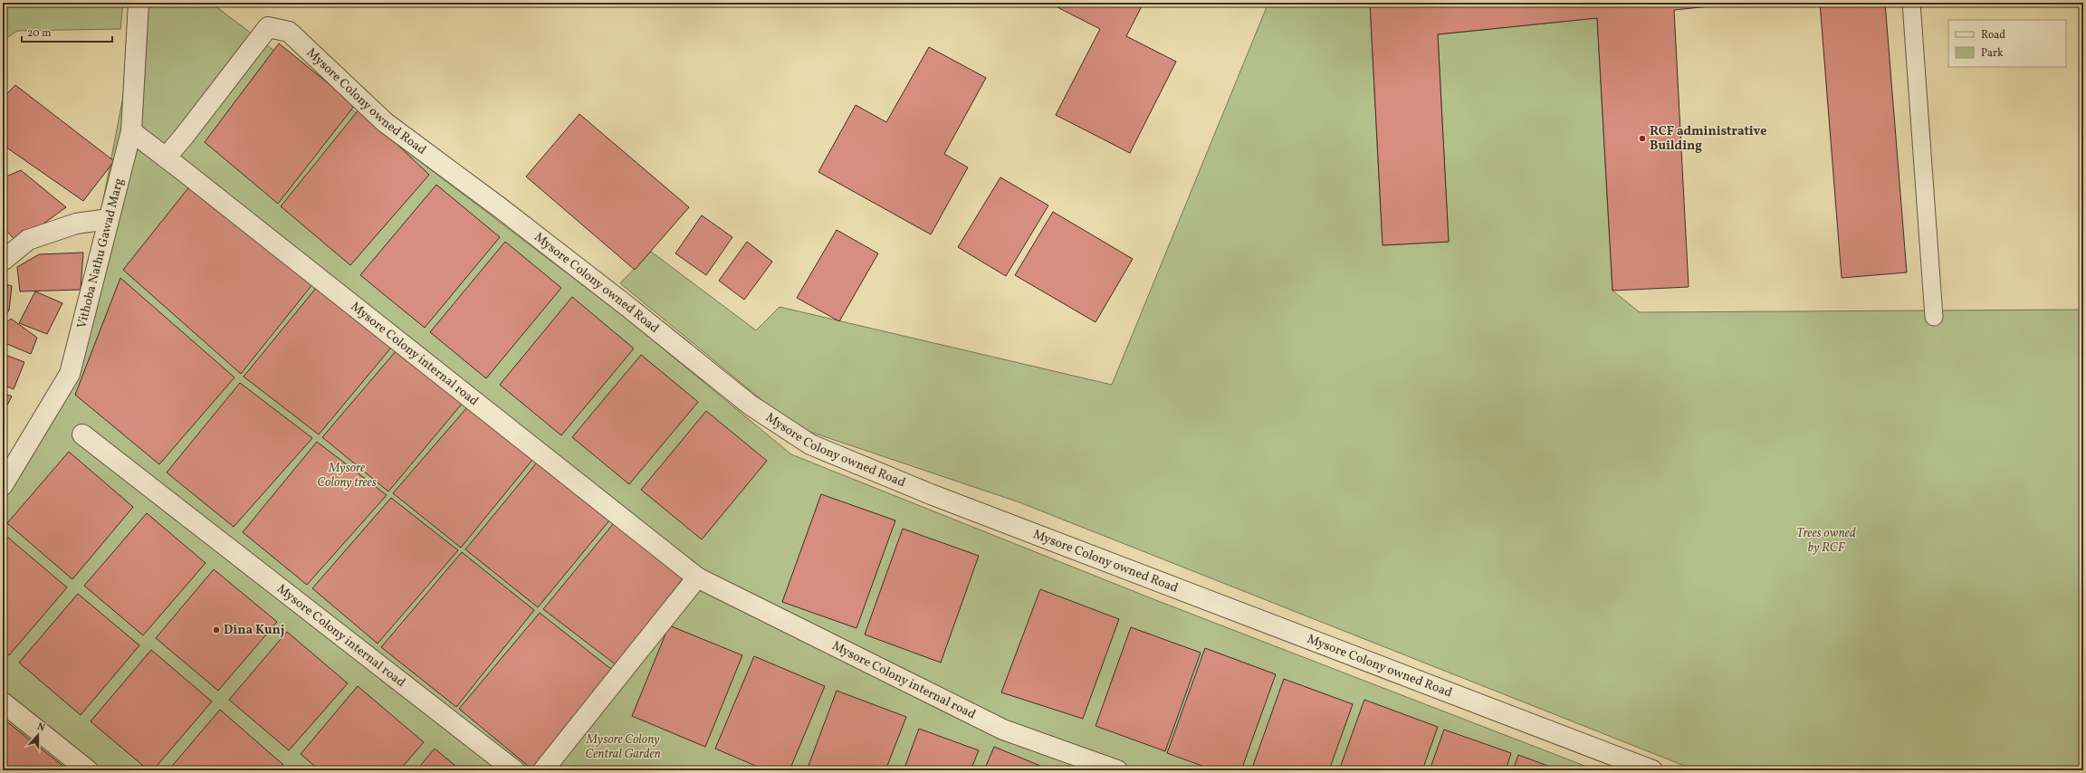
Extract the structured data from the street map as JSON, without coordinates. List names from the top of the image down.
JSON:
{
  "streets": {
    "street": ["Mysore Colony owned Road", "Vithoba Nathu Gawad Marg", "Mysore Colony internal road"]
  },
  "crossings": [
    ["Mysore Colony owned Road", "Mysore Colony internal road"],
    ["Vithoba Nathu Gawad Marg", "Mysore Colony internal road"]
  ],
  "parks": ["Mysore Colony trees", "Trees owned by RCF", "Mysore Colony Central Garden"],
  "places": ["RCF administrative Building", "Dina Kunj"],
  "legend": ["Road", "Park"],
  "scale_bar": "20 m",
  "north": "top"
}
